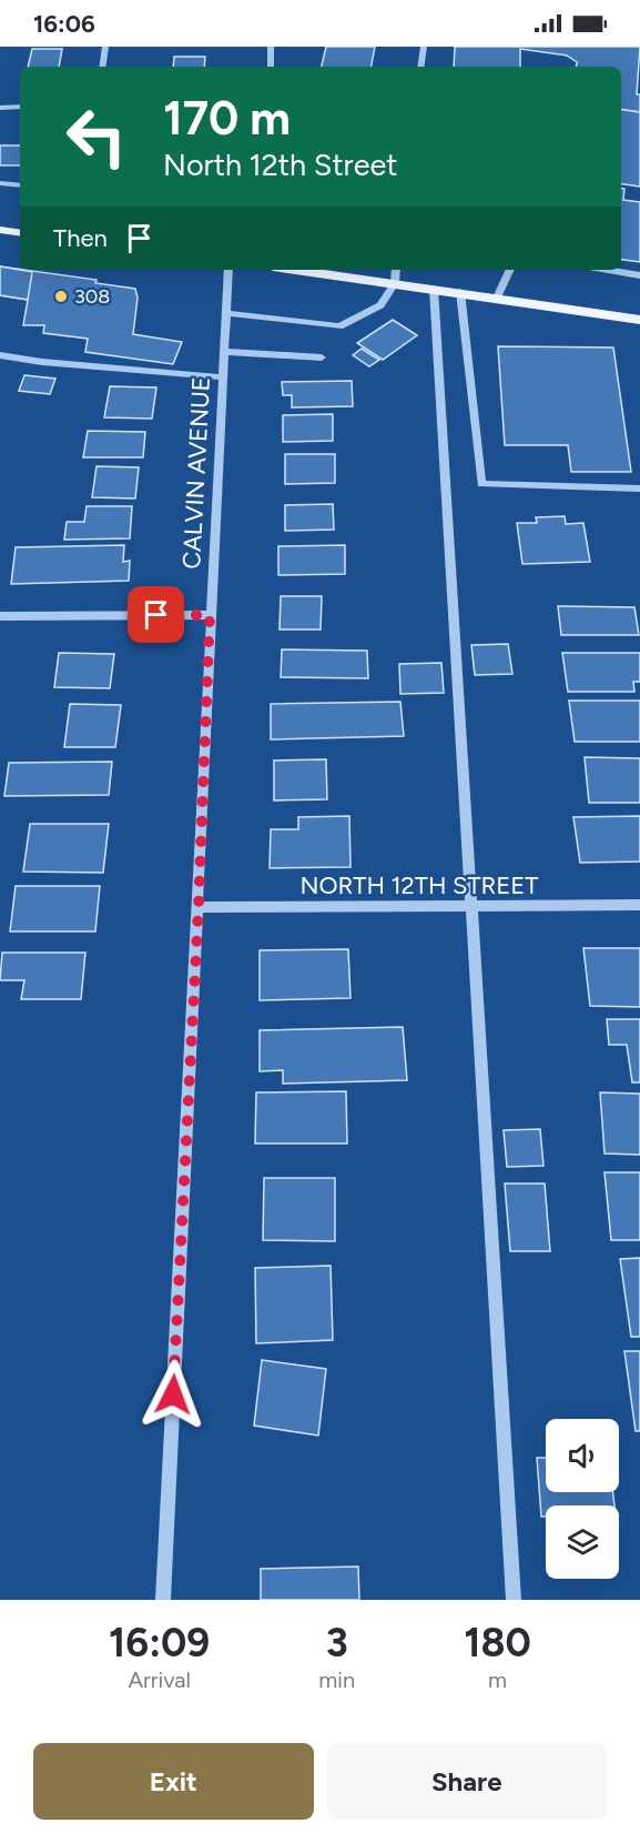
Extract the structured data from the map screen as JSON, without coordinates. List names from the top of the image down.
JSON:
{
  "streets": {
    "street": ["CALVIN AVENUE", "NORTH 12TH STREET"]
  },
  "crossings": [
    ["CALVIN AVENUE", "NORTH 12TH STREET"]
  ],
  "places": ["308"],
  "page": {
    "status": "16:06",
    "turn": ["170 m", "North 12th Street"],
    "then": "Then",
    "eta": [
      "16:09",
      "Arrival",
      "3",
      "min",
      "180",
      "m"
    ],
    "buttons": ["Exit", "Share"]
  }
}
